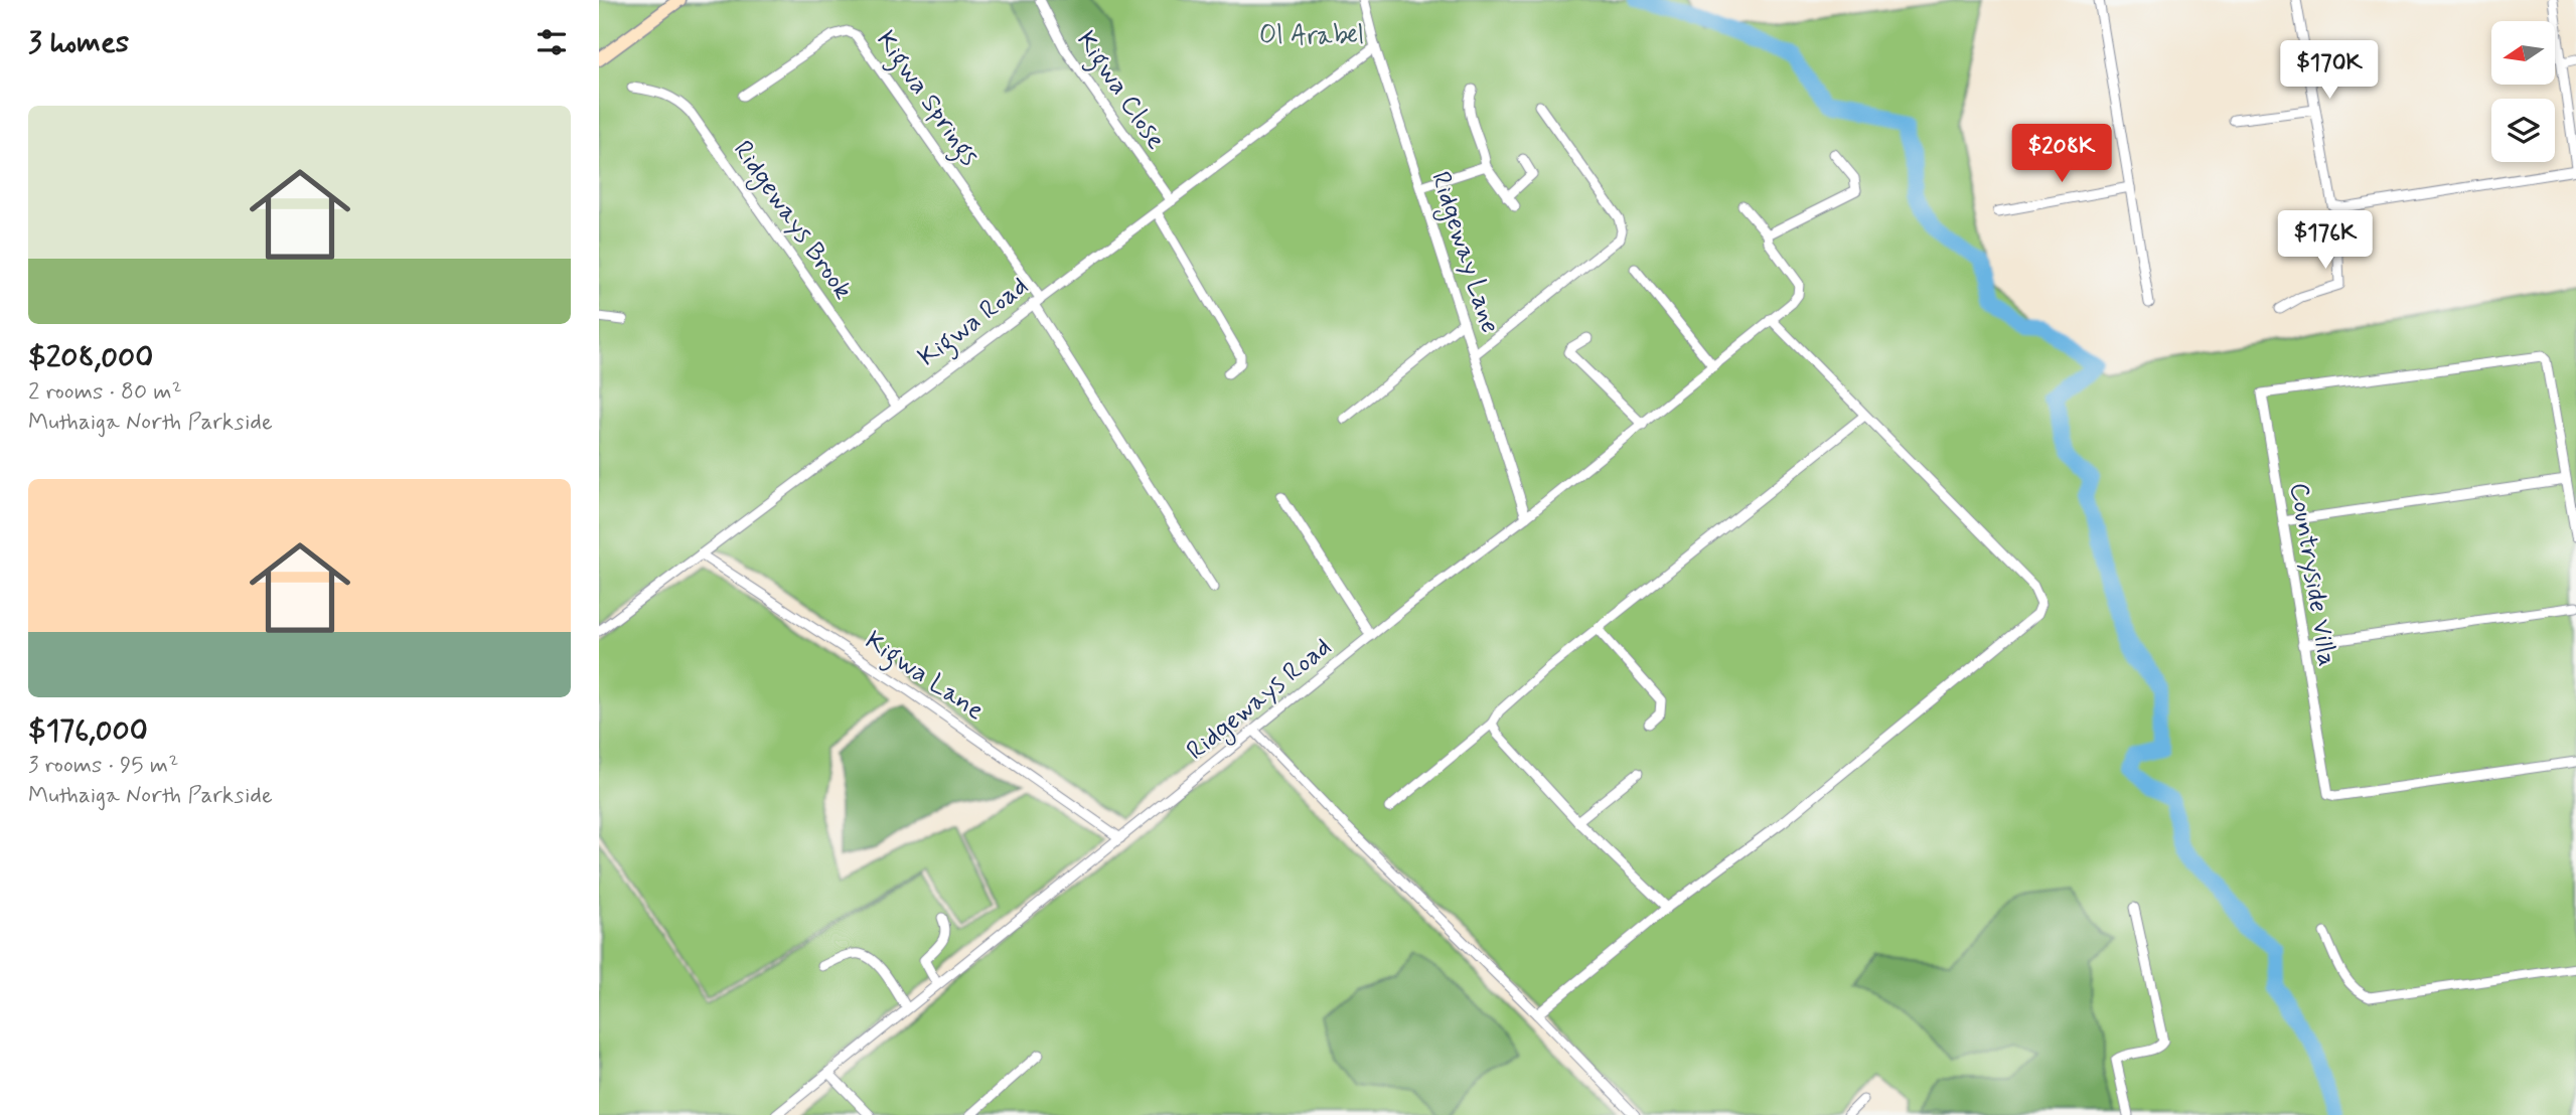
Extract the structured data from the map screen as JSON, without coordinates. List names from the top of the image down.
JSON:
{
  "streets": {
    "street": [
      "Kigwa Close",
      "Kigwa Springs",
      "Ridgeways Brook",
      "Ridgeway Lane",
      "Kigwa Road",
      "Countryside Villa",
      "Kigwa Lane",
      "Ridgeways Road"
    ]
  },
  "crossings": [
    ["Kigwa Close", "Kigwa Road"],
    ["Kigwa Springs", "Kigwa Road"],
    ["Ridgeways Brook", "Kigwa Road"],
    ["Ridgeway Lane", "Kigwa Road"],
    ["Ridgeway Lane", "Ridgeways Road"],
    ["Kigwa Road", "Kigwa Lane"],
    ["Kigwa Lane", "Ridgeways Road"]
  ],
  "parks": ["Ol Arabel"],
  "north": "left",
  "page": {
    "heading": "3 homes",
    "price": ["$170K", "$208K", "$176K"],
    "list": [
      {
        "name": "$208,000",
        "note": "2 rooms · 80 m² · Muthaiga North Parkside"
      },
      {
        "name": "$176,000",
        "note": "3 rooms · 95 m² · Muthaiga North Parkside"
      }
    ]
  }
}
